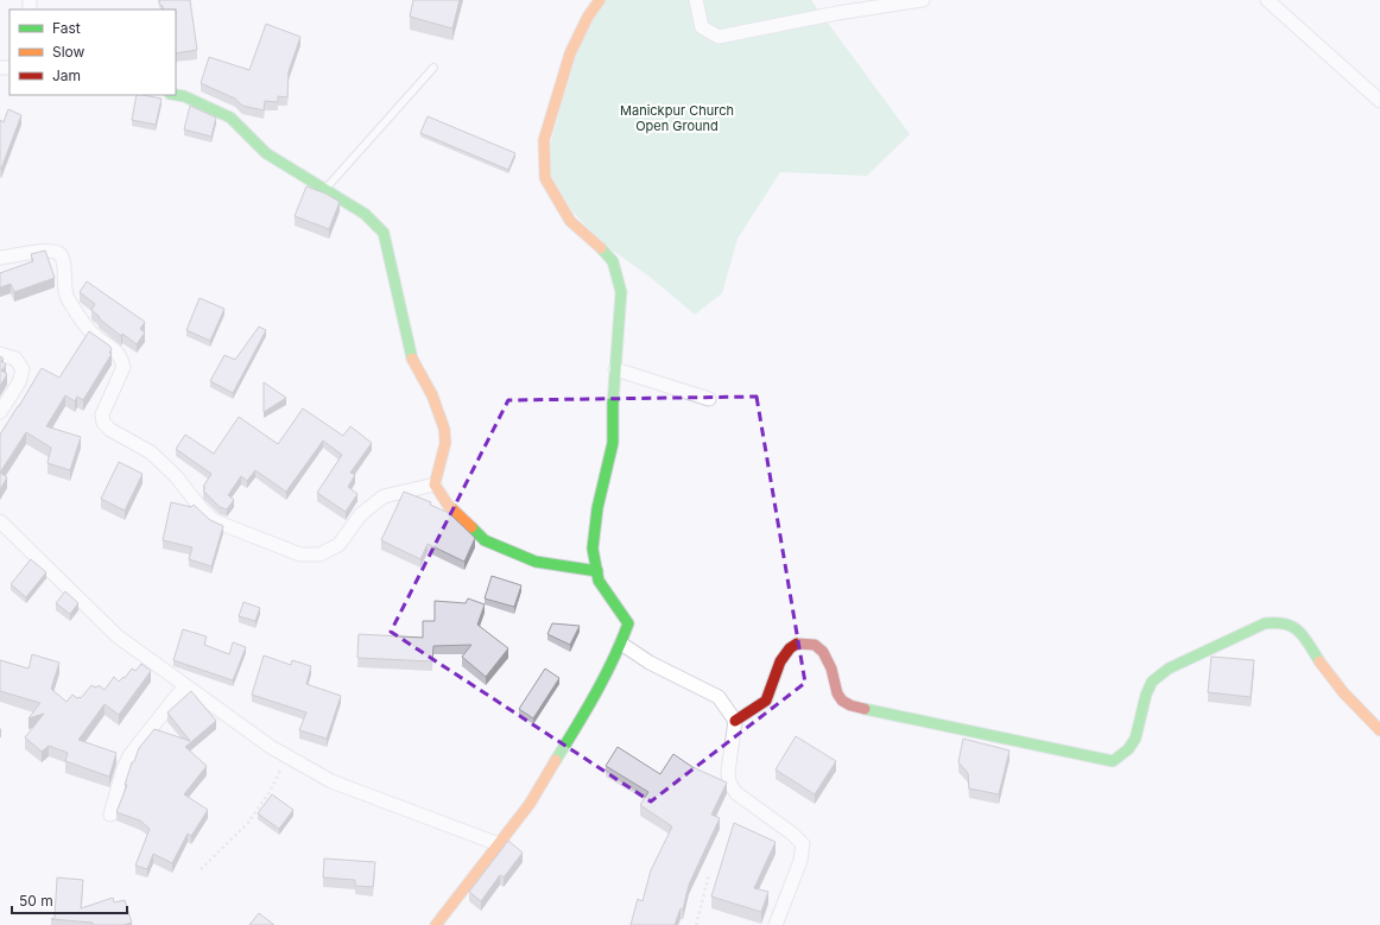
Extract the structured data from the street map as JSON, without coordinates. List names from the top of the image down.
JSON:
{
  "parks": ["Manickpur Church Open Ground"],
  "legend": ["Fast", "Slow", "Jam"],
  "scale_bar": "50 m"
}
